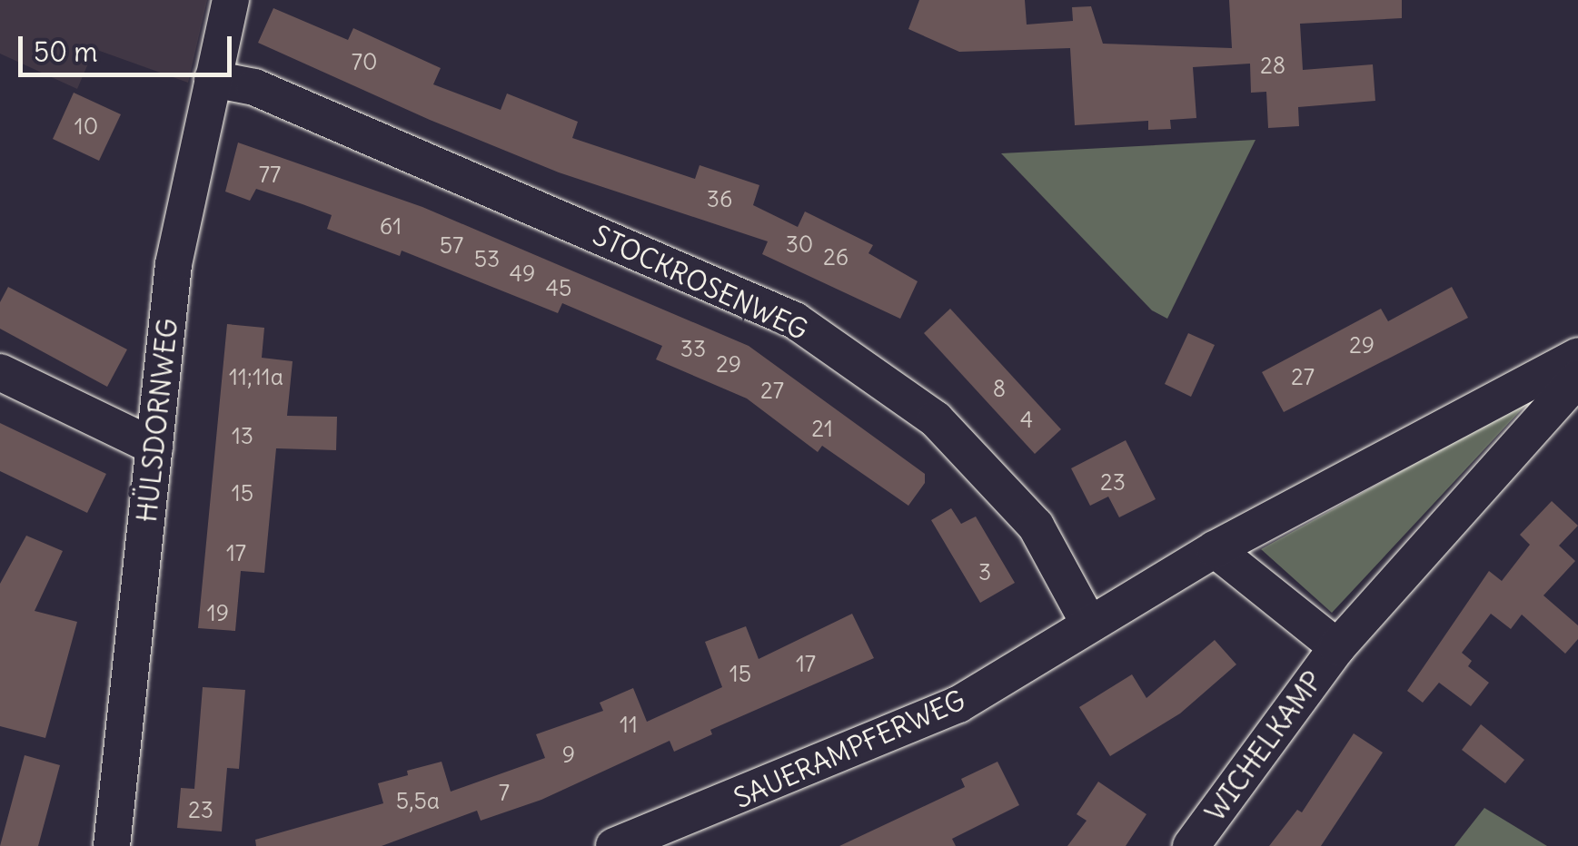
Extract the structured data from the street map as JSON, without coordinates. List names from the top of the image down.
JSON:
{
  "streets": {
    "street": [
      "STOCKROSENWEG",
      "HÜLSDORNWEG",
      "WICHELKAMP",
      "SAUERAMPFERWEG"
    ]
  },
  "crossings": [
    ["STOCKROSENWEG", "HÜLSDORNWEG"],
    ["STOCKROSENWEG", "SAUERAMPFERWEG"]
  ],
  "house_numbers": [
    "70",
    "28",
    "10",
    "77",
    "36",
    "61",
    "30",
    "57",
    "26",
    "53",
    "49",
    "45",
    "29",
    "33",
    "29",
    "11;11a",
    "27",
    "8",
    "27",
    "4",
    "21",
    "13",
    "23",
    "15",
    "17",
    "3",
    "19",
    "17",
    "15",
    "11",
    "9",
    "7",
    "5,5a",
    "23"
  ],
  "scale_bar": "50 m"
}
